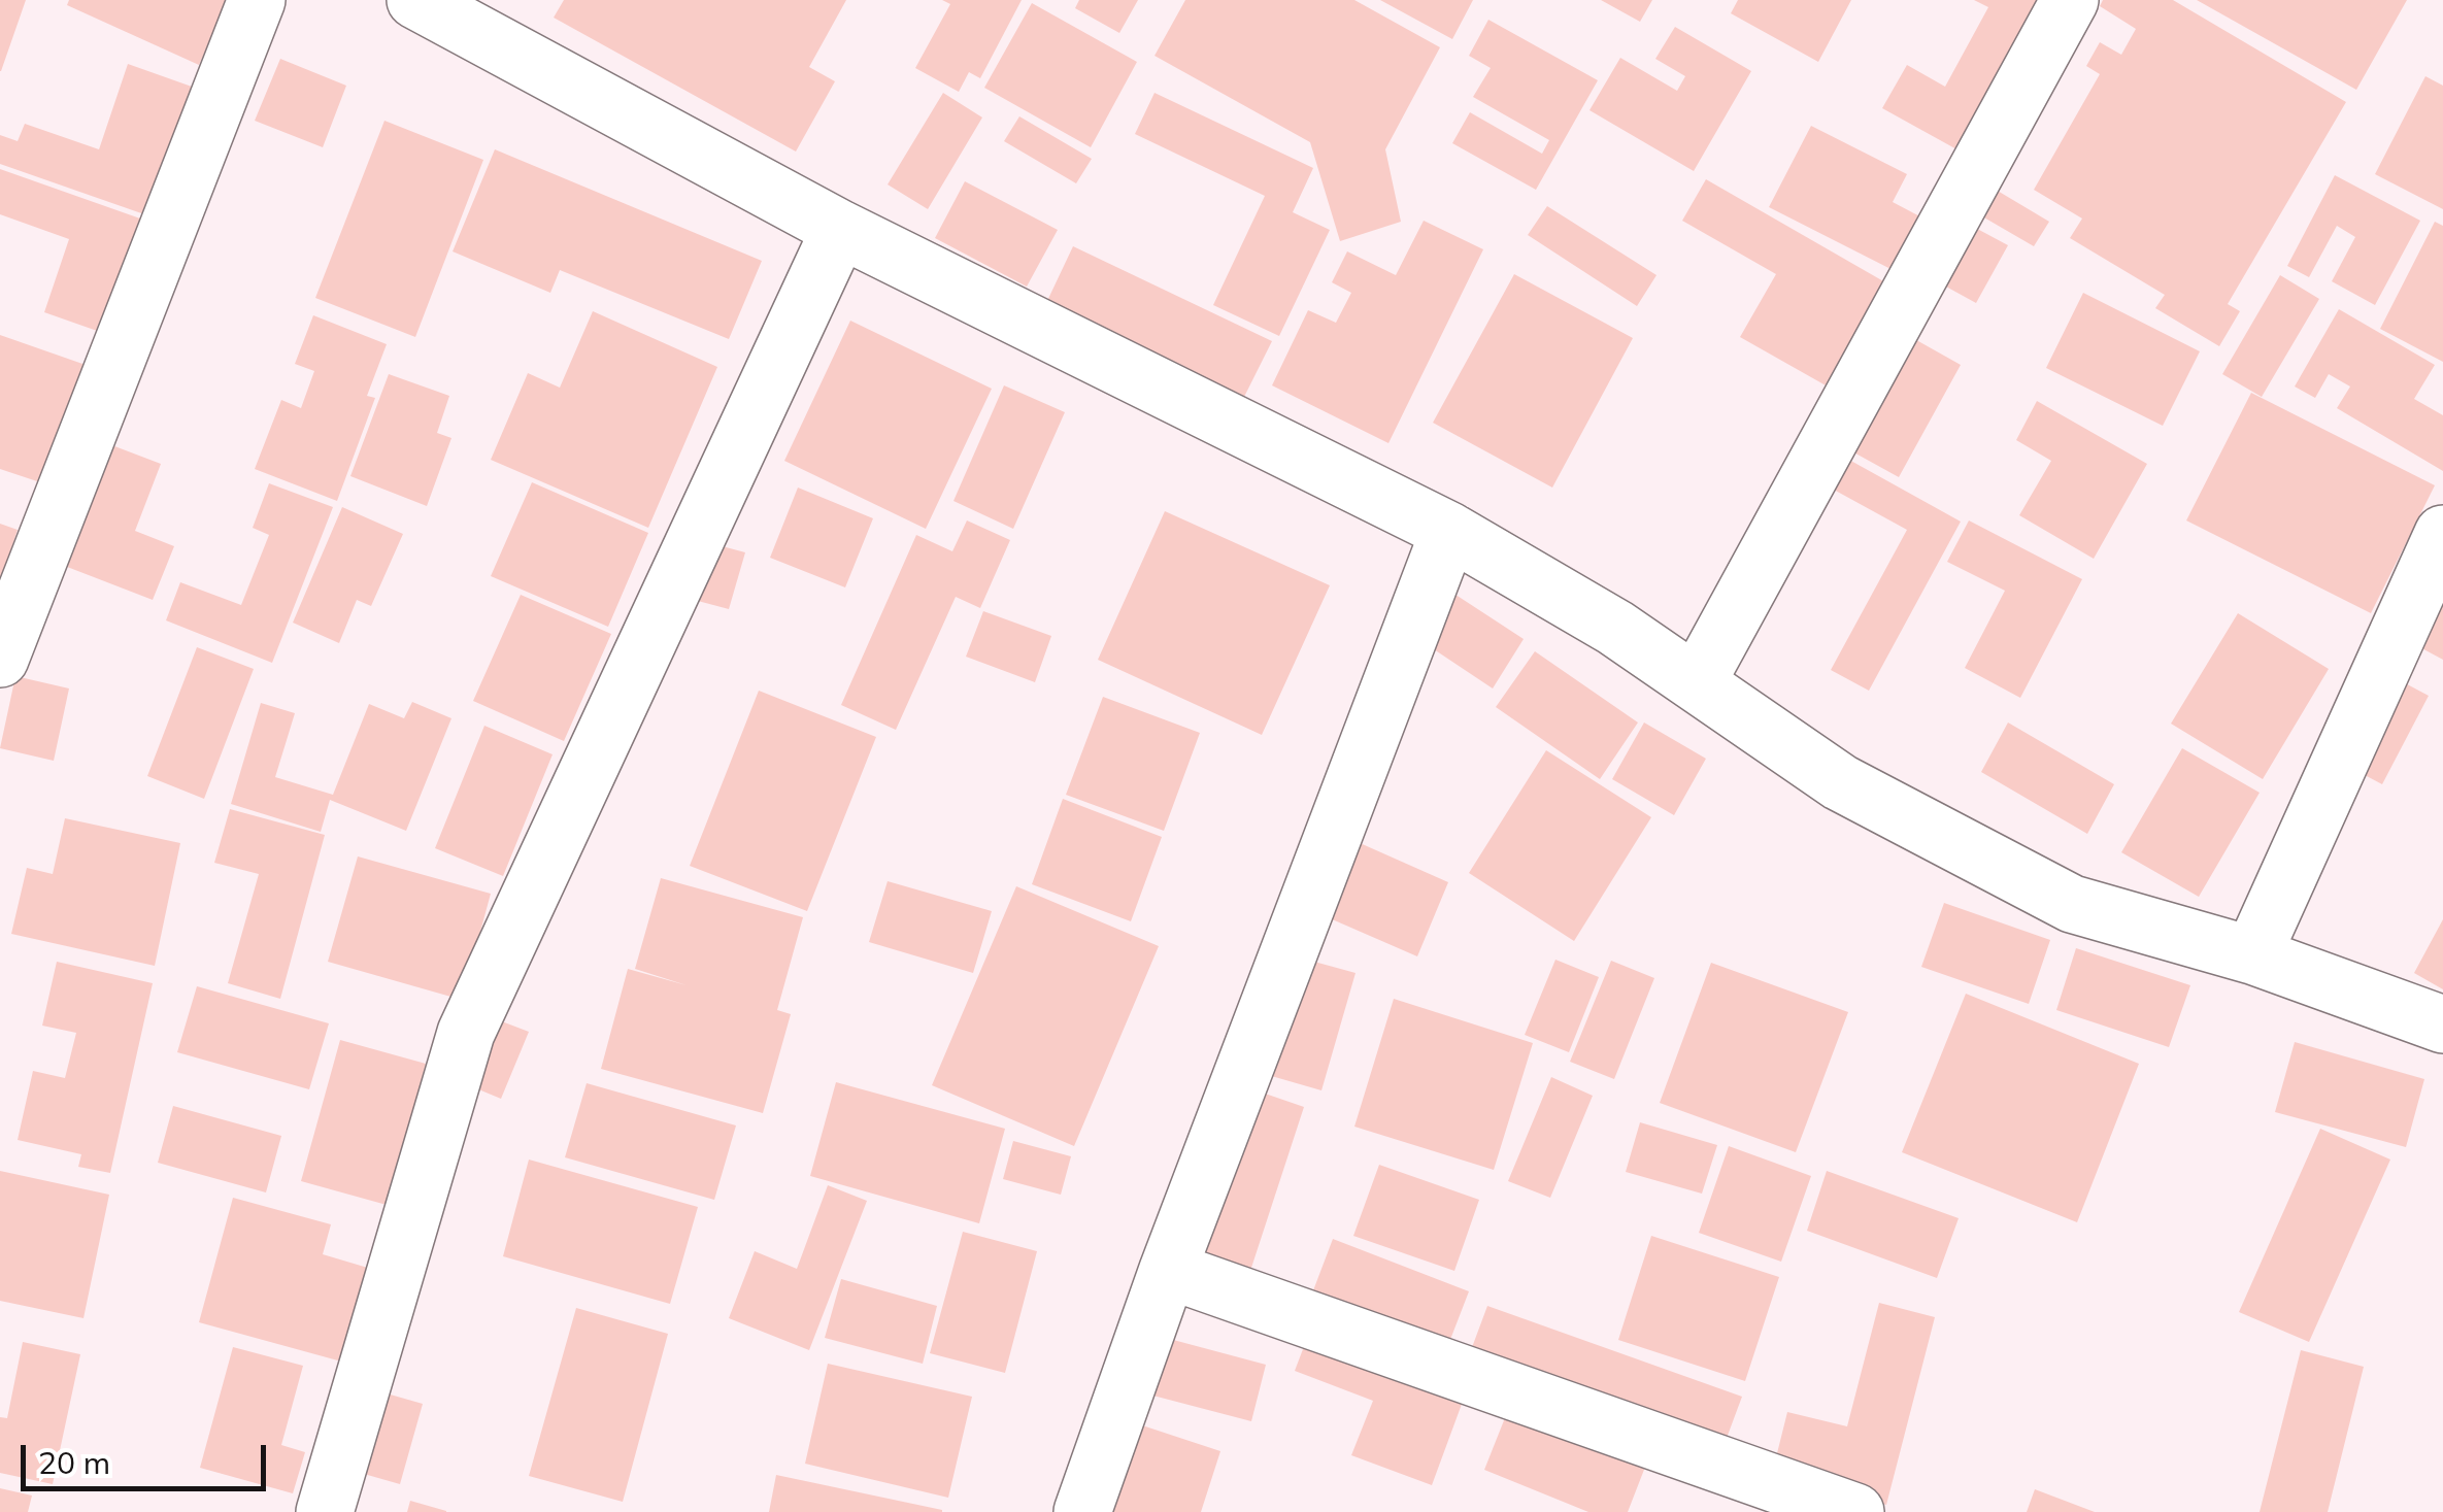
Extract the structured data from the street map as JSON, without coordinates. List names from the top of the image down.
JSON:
{
  "scale_bar": "20 m"
}
